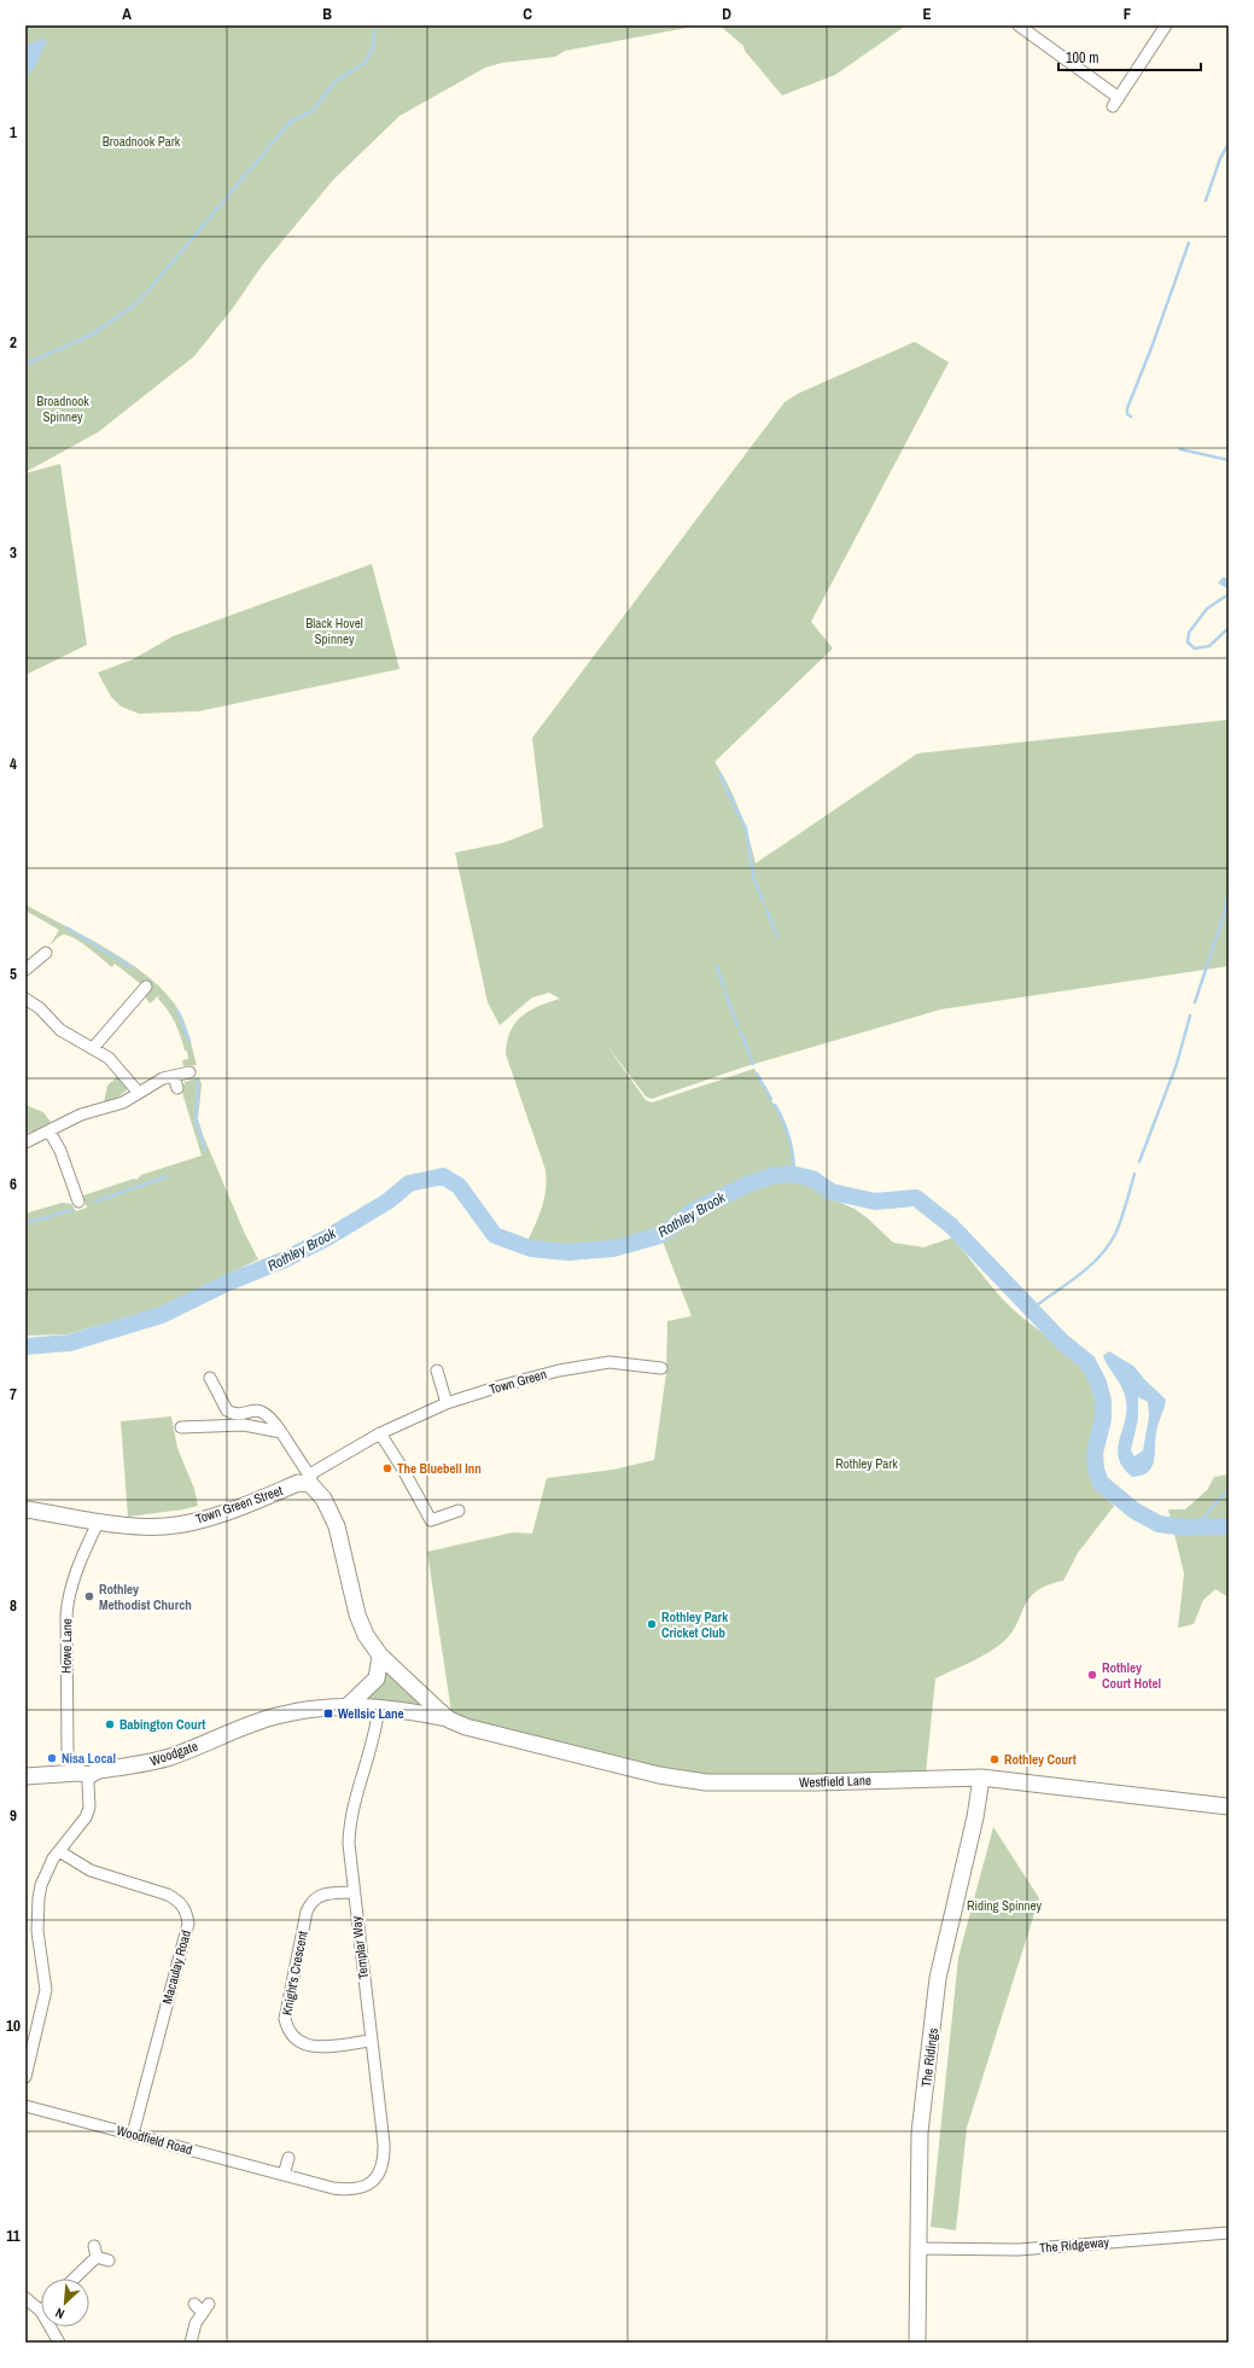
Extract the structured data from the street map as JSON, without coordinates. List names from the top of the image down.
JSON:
{
  "streets": {
    "street": [
      "Town Green",
      "Town Green Street",
      "Howe Lane",
      "Woodgate",
      "Westfield Lane",
      "Templar Way",
      "Macaulay Road",
      "Knight's Crescent",
      "The Ridings",
      "Woodfield Road",
      "The Ridgeway"
    ]
  },
  "crossings": [
    ["Town Green", "Town Green Street"],
    ["Town Green Street", "Howe Lane"],
    ["Howe Lane", "Woodgate"],
    ["Woodgate", "Westfield Lane"],
    ["Woodgate", "Templar Way"],
    ["Westfield Lane", "The Ridings"],
    ["Templar Way", "Knight's Crescent"],
    ["Templar Way", "Woodfield Road"],
    ["Macaulay Road", "Woodfield Road"],
    ["The Ridings", "The Ridgeway"]
  ],
  "water": ["Rothley Brook"],
  "parks": [
    "Broadnook Park",
    "Broadnook Spinney",
    "Black Hovel Spinney",
    "Rothley Park",
    "Riding Spinney"
  ],
  "places": {
    "other": [
      "The Bluebell Inn",
      "Rothley Methodist Church",
      "Rothley Park Cricket Club",
      "Rothley Court Hotel",
      "Babington Court",
      "Nisa Local",
      "Rothley Court"
    ],
    "transit": ["Wellsic Lane"]
  },
  "scale_bar": "100 m",
  "north": "bottom left",
  "grid": {
    "columns": [
      "A",
      "B",
      "C",
      "D",
      "E",
      "F"
    ],
    "rows": [
      "1",
      "2",
      "3",
      "4",
      "5",
      "6",
      "7",
      "8",
      "9",
      "10",
      "11"
    ]
  }
}
